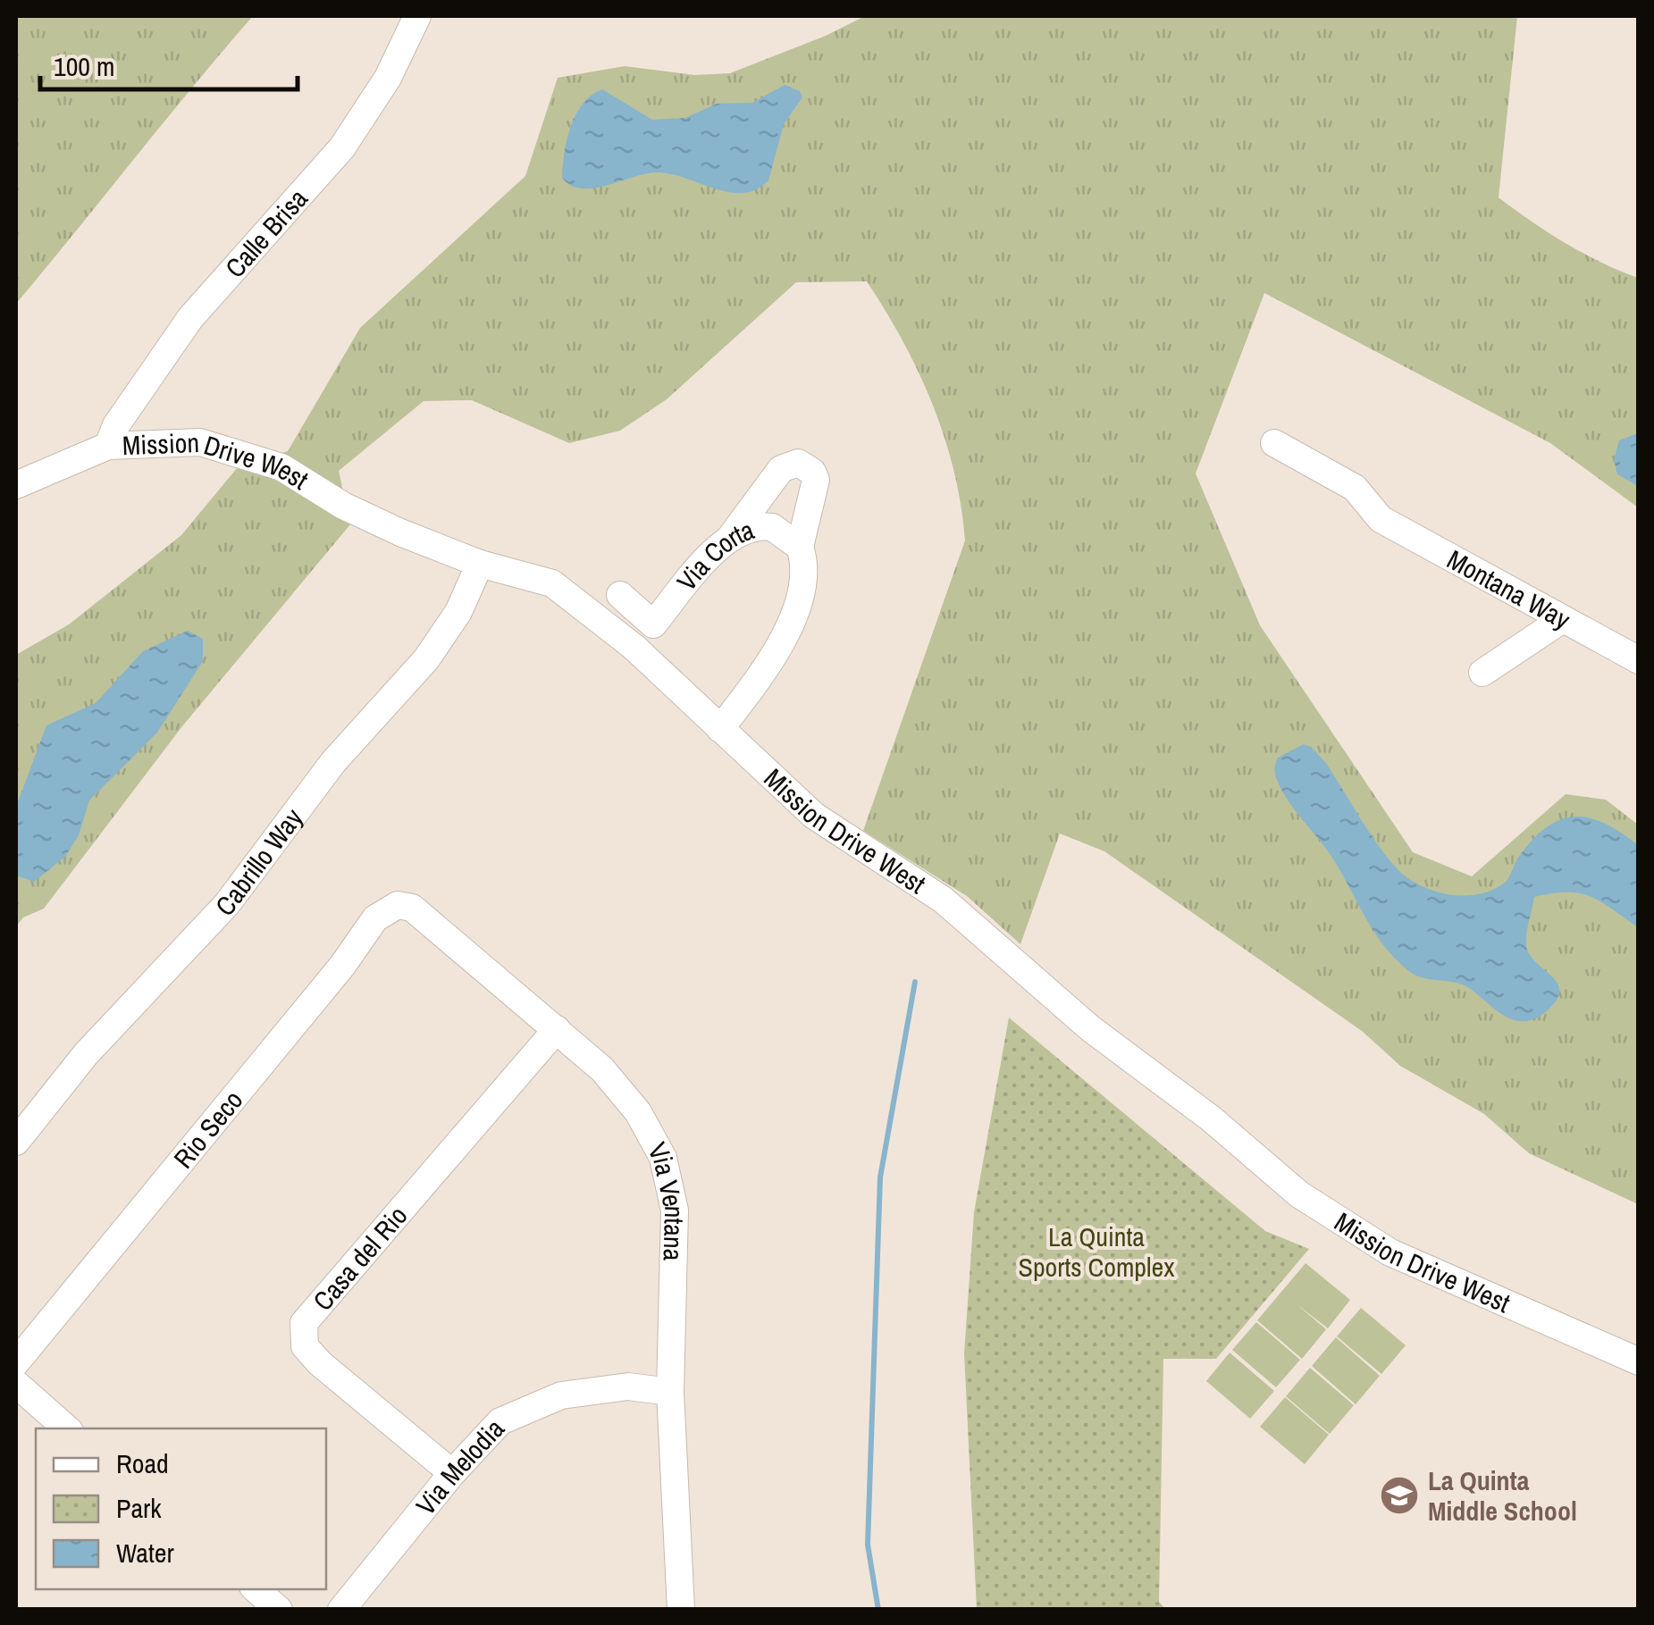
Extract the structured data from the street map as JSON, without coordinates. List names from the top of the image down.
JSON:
{
  "streets": {
    "street": [
      "Calle Brisa",
      "Mission Drive West",
      "Via Corta",
      "Montana Way",
      "Cabrillo Way",
      "Rio Seco",
      "Via Ventana",
      "Casa del Rio",
      "Via Melodia"
    ]
  },
  "crossings": [
    ["Calle Brisa", "Mission Drive West"],
    ["Mission Drive West", "Via Corta"],
    ["Mission Drive West", "Cabrillo Way"],
    ["Rio Seco", "Via Ventana"],
    ["Via Ventana", "Casa del Rio"],
    ["Via Ventana", "Via Melodia"],
    ["Casa del Rio", "Via Melodia"]
  ],
  "parks": ["La Quinta Sports Complex"],
  "places": {
    "school or university": ["La Quinta Middle School"]
  },
  "legend": ["Road", "Park", "Water"],
  "scale_bar": "100 m"
}
